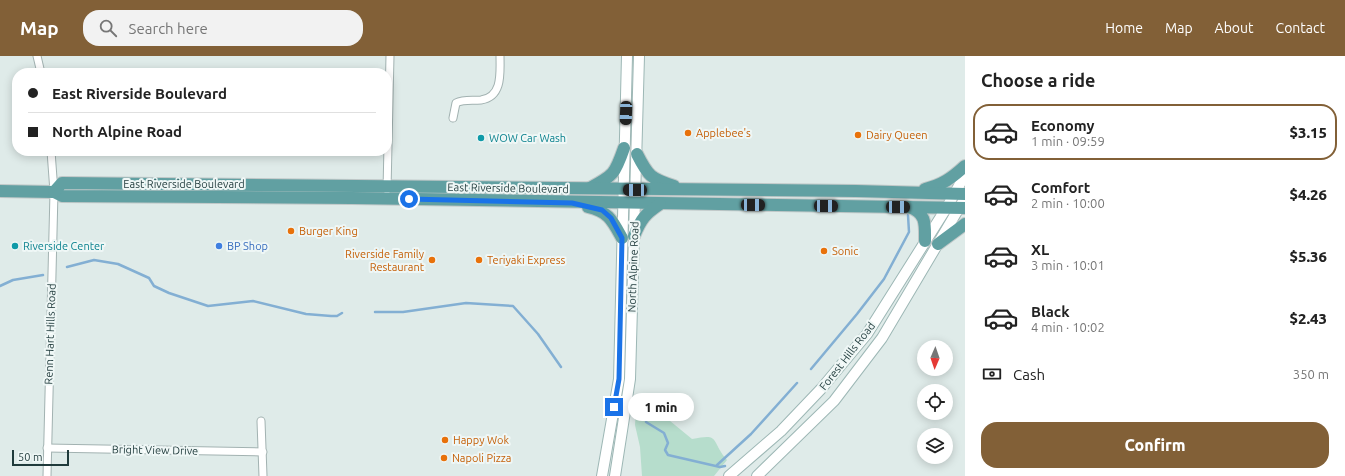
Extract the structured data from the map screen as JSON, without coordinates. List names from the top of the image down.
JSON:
{
  "streets": {
    "main road": ["East Riverside Boulevard", "North Alpine Road", "Forest Hills Road"],
    "street": ["Renn Hart Hills Road", "Bright View Drive"]
  },
  "crossings": [
    ["East Riverside Boulevard", "North Alpine Road"],
    ["East Riverside Boulevard", "Renn Hart Hills Road"],
    ["East Riverside Boulevard", "Forest Hills Road"],
    ["Renn Hart Hills Road", "Bright View Drive"]
  ],
  "places": [
    "Applebee's",
    "Dairy Queen",
    "WOW Car Wash",
    "Burger King",
    "Riverside Center",
    "BP Shop",
    "Sonic",
    "Riverside Family Restaurant",
    "Teriyaki Express",
    "Happy Wok",
    "Napoli Pizza"
  ],
  "scale_bar": "50 m",
  "north": "bottom",
  "page": {
    "header": "Map",
    "search": "Search here",
    "nav": [
      "Home",
      "Map",
      "About",
      "Contact"
    ],
    "heading": "Choose a ride",
    "banner": ["East Riverside Boulevard", "North Alpine Road"],
    "list": [
      {
        "name": "Economy",
        "note": "1 min · 09:59",
        "value": "$3.15"
      },
      {
        "name": "Comfort",
        "note": "2 min · 10:00",
        "value": "$4.26"
      },
      {
        "name": "XL",
        "note": "3 min · 10:01",
        "value": "$5.36"
      },
      {
        "name": "Black",
        "note": "4 min · 10:02",
        "value": "$2.43"
      }
    ],
    "pay": ["Cash", "350 m"],
    "bubble": "1 min",
    "buttons": "Confirm",
    "scale": "50 m"
  }
}
